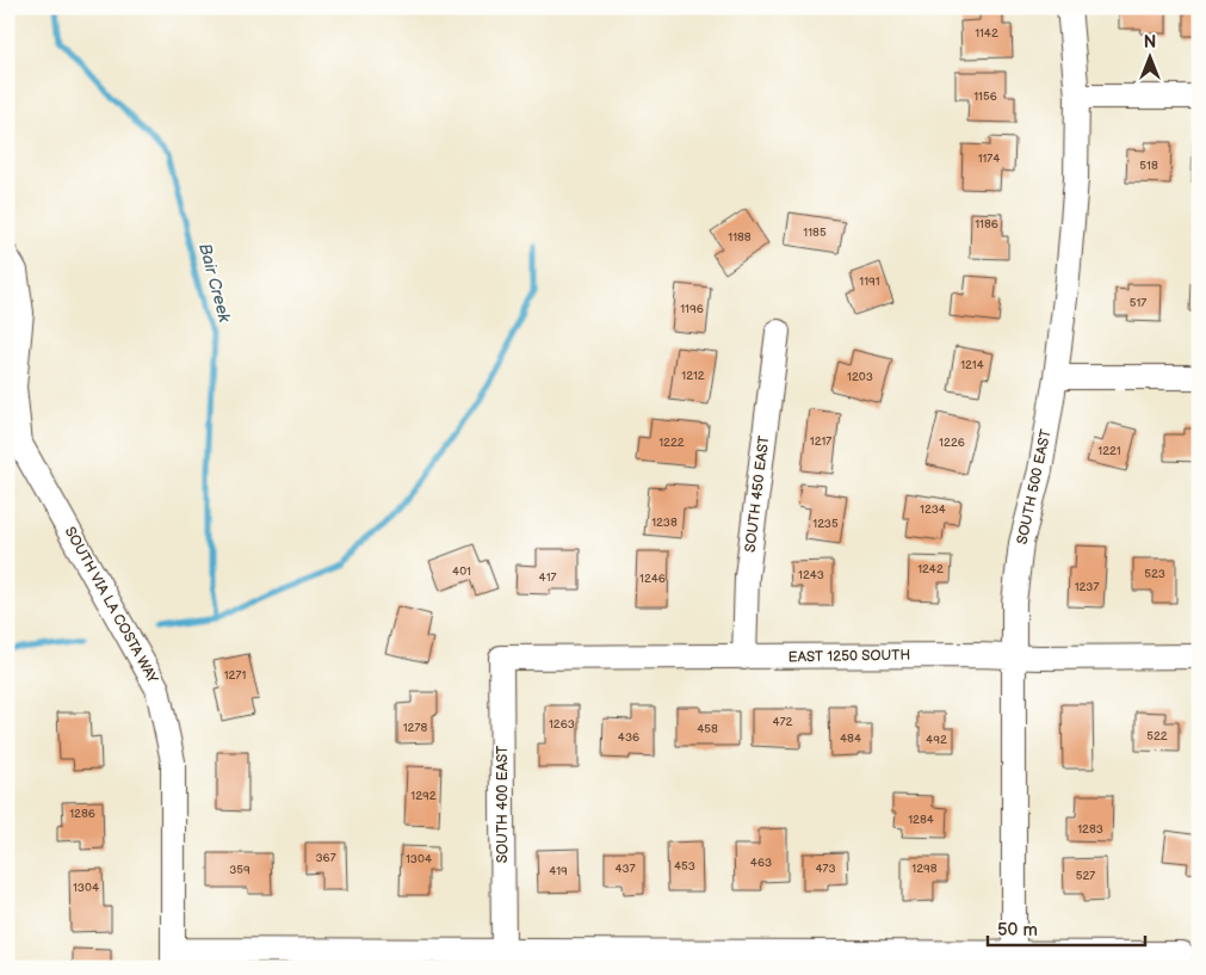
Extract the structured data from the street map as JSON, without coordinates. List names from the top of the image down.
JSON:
{
  "streets": {
    "street": [
      "SOUTH 500 EAST",
      "SOUTH 450 EAST",
      "SOUTH VIA LA COSTA WAY",
      "EAST 1250 SOUTH",
      "SOUTH 400 EAST"
    ]
  },
  "crossings": [
    ["SOUTH 500 EAST", "EAST 1250 SOUTH"],
    ["SOUTH 450 EAST", "EAST 1250 SOUTH"],
    ["EAST 1250 SOUTH", "SOUTH 400 EAST"]
  ],
  "water": ["Bair Creek"],
  "house_numbers": [
    "1142",
    "1156",
    "1174",
    "518",
    "1186",
    "1185",
    "1188",
    "1191",
    "517",
    "1196",
    "1214",
    "1212",
    "1203",
    "1217",
    "1222",
    "1226",
    "1221",
    "1234",
    "1238",
    "1235",
    "1242",
    "401",
    "523",
    "1243",
    "417",
    "1246",
    "1237",
    "1271",
    "472",
    "1263",
    "1278",
    "458",
    "522",
    "436",
    "484",
    "492",
    "1292",
    "1286",
    "1284",
    "1283",
    "367",
    "1304",
    "463",
    "453",
    "437",
    "473",
    "1298",
    "359",
    "419",
    "527",
    "1304"
  ],
  "scale_bar": "50 m",
  "north": "top"
}
